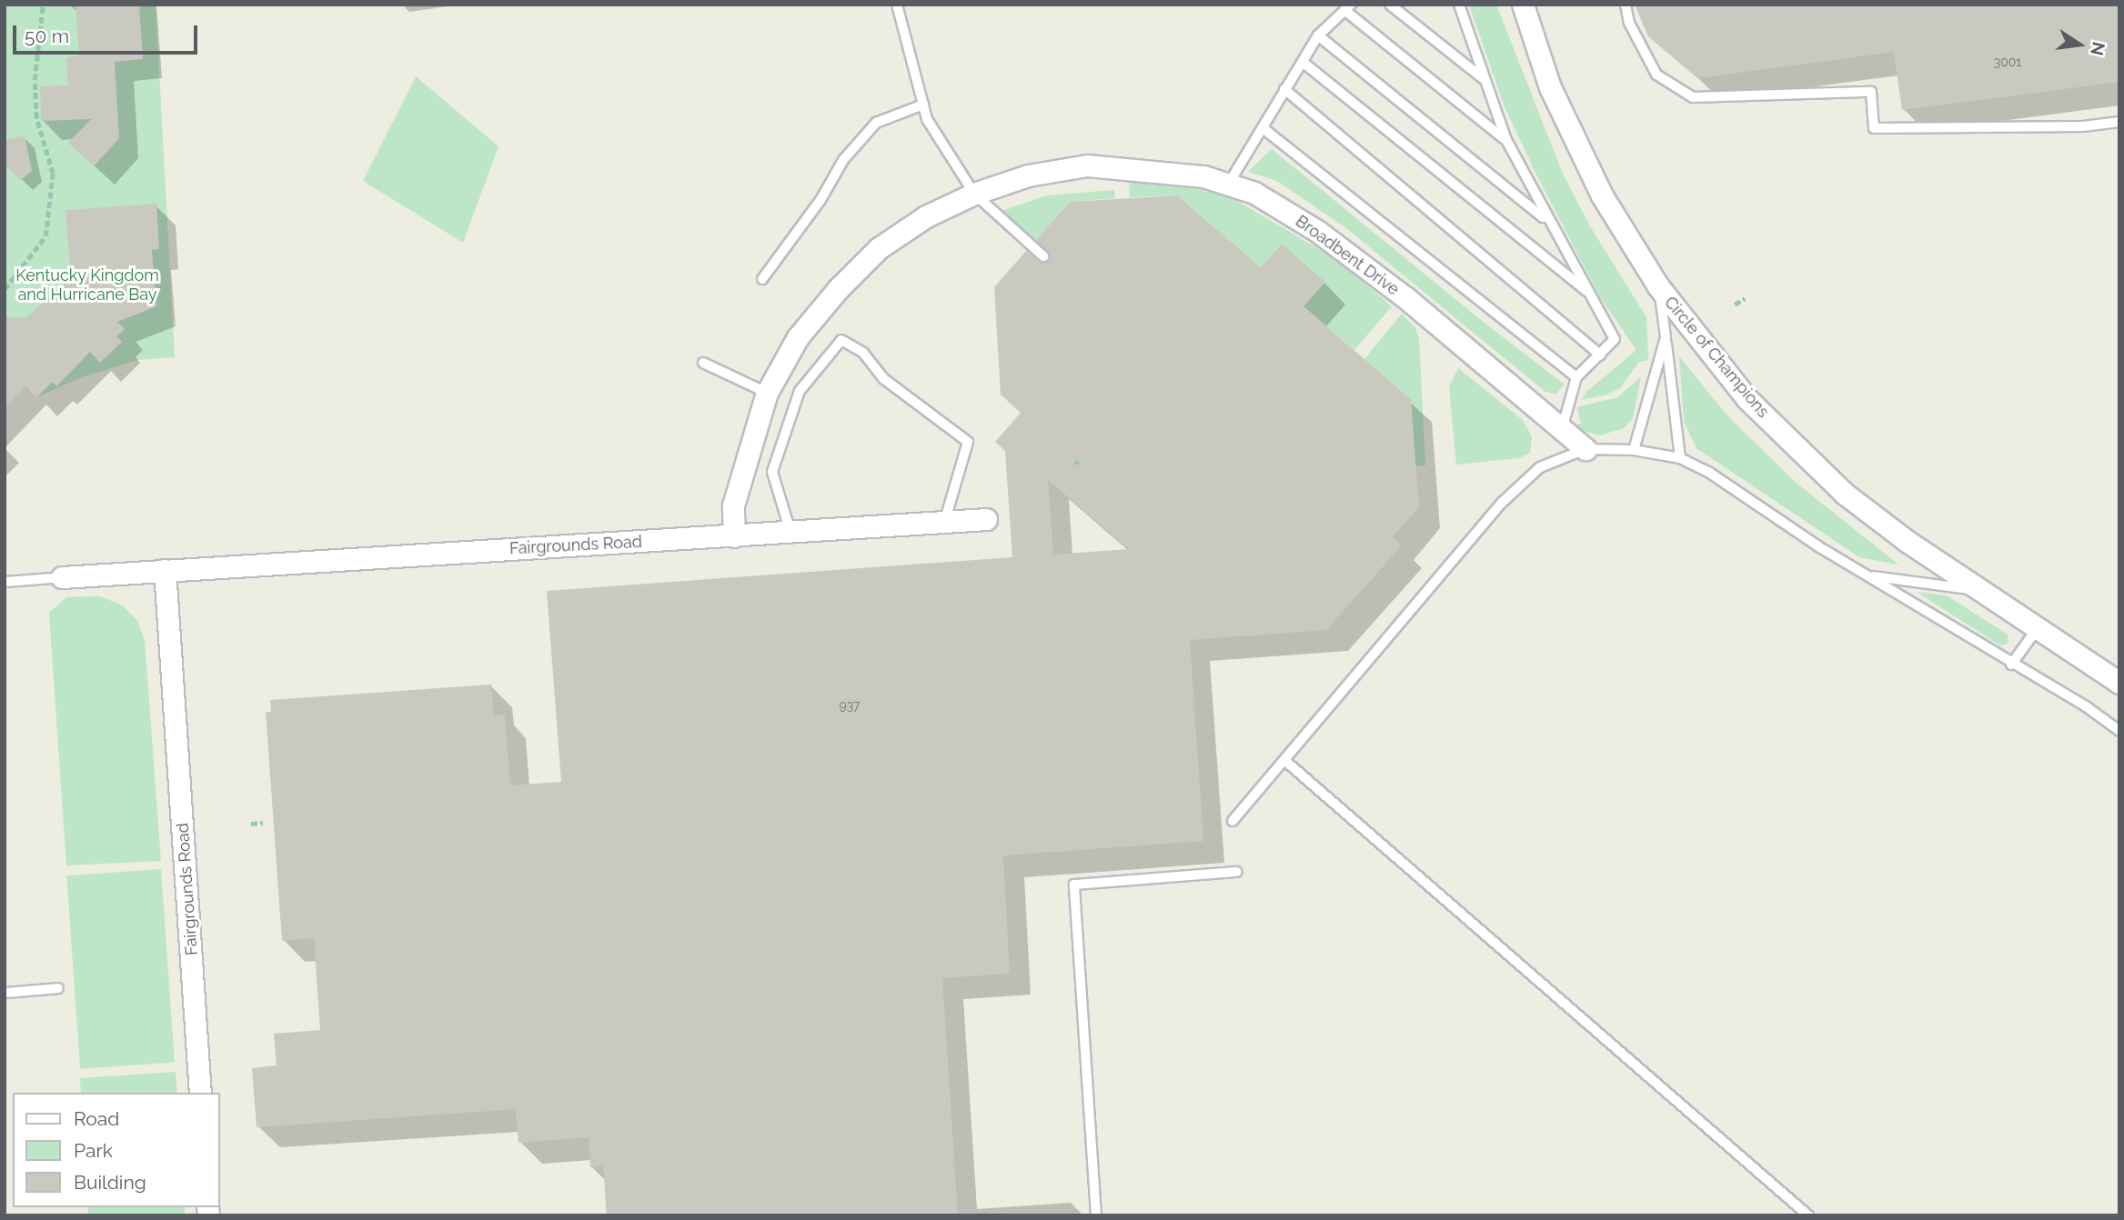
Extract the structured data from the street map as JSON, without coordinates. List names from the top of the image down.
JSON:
{
  "streets": {
    "street": ["Broadbent Drive", "Circle of Champions", "Fairgrounds Road"]
  },
  "crossings": [
    ["Broadbent Drive", "Fairgrounds Road"]
  ],
  "parks": ["Kentucky Kingdom and Hurricane Bay"],
  "house_numbers": ["3001", "937"],
  "legend": ["Road", "Park", "Building"],
  "scale_bar": "50 m",
  "north": "right"
}
